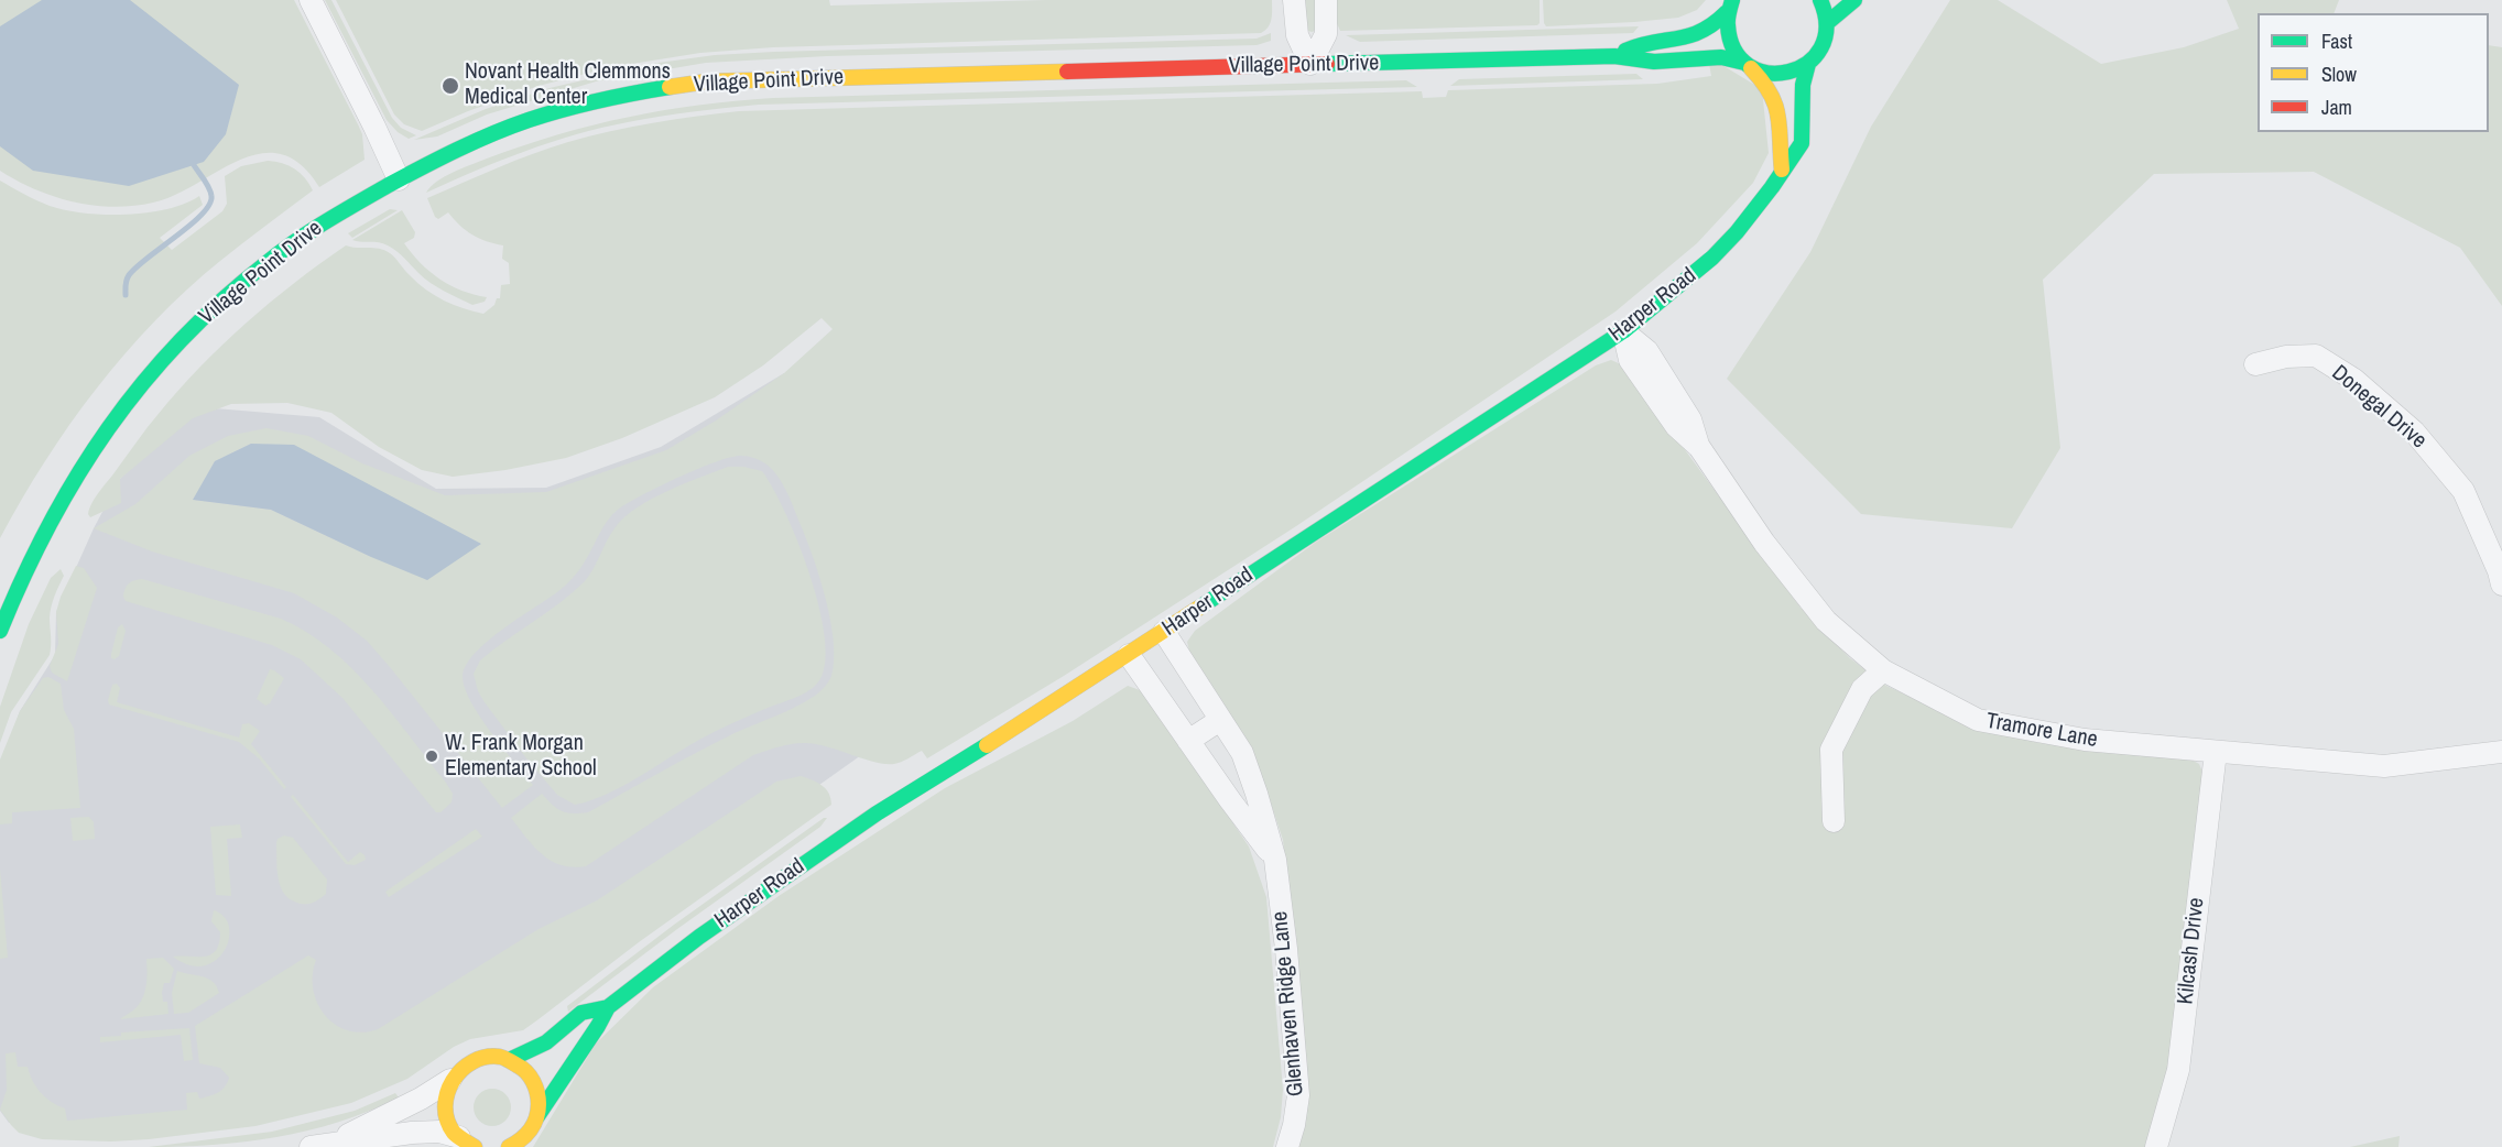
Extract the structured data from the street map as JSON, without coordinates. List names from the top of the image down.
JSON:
{
  "streets": {
    "main road": ["Village Point Drive", "Harper Road"],
    "street": [
      "Donegal Drive",
      "Tramore Lane",
      "Kilcash Drive",
      "Glenhaven Ridge Lane"
    ]
  },
  "crossings": [
    ["Village Point Drive", "Harper Road"],
    ["Harper Road", "Tramore Lane"],
    ["Harper Road", "Glenhaven Ridge Lane"],
    ["Tramore Lane", "Kilcash Drive"]
  ],
  "places": ["Novant Health Clemmons Medical Center", "W. Frank Morgan Elementary School"],
  "legend": ["Fast", "Slow", "Jam"]
}
